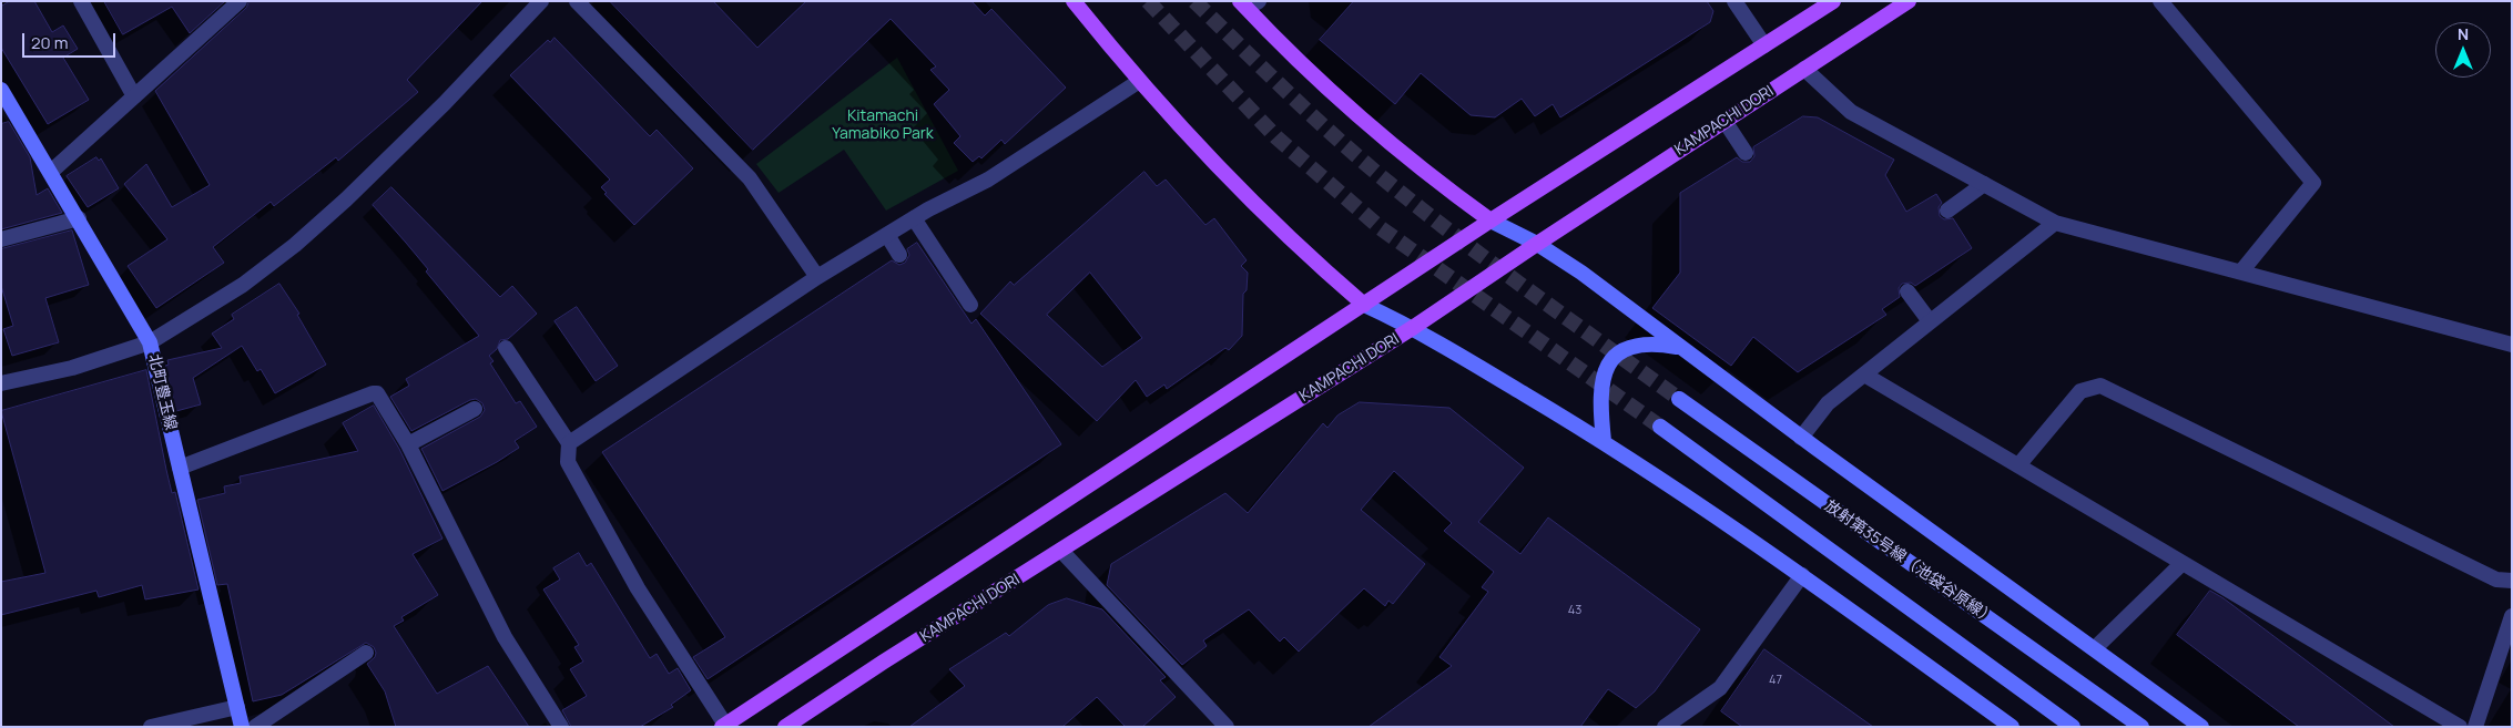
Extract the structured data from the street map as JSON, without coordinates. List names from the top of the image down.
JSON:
{
  "streets": {
    "main road": ["KAMPACHI DORI", "北町豊玉線", "放射第35号線（池袋谷原線）"]
  },
  "parks": ["Kitamachi Yamabiko Park"],
  "house_numbers": ["43", "47"],
  "scale_bar": "20 m",
  "north": "top"
}
